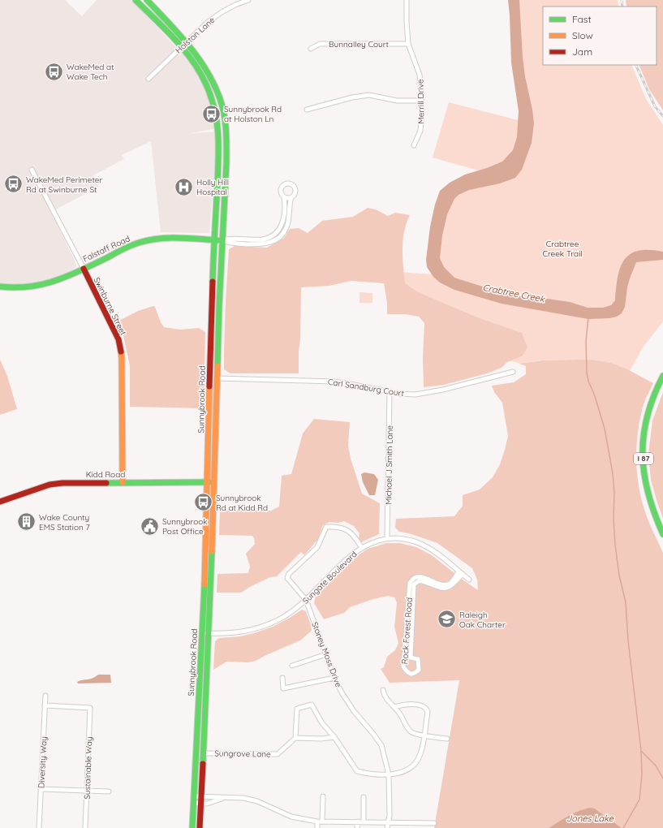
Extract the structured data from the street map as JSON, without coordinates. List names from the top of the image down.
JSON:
{
  "streets": {
    "main road": [
      "Falstaff Road",
      "Swinburne Street",
      "Sunnybrook Road",
      "I 87",
      "Kidd Road"
    ],
    "street": [
      "Holston Lane",
      "Bunnalley Court",
      "Merrill Drive",
      "Carl Sandburg Court",
      "Michael J Smith Lane",
      "Sungate Boulevard",
      "Rock Forest Road",
      "Stoney Moss Drive",
      "Sungrove Lane",
      "Diversity Way",
      "Sustainable Way"
    ]
  },
  "crossings": [
    ["Holston Lane", "Sunnybrook Road"],
    ["Bunnalley Court", "Merrill Drive"],
    ["Falstaff Road", "Swinburne Street"],
    ["Falstaff Road", "Sunnybrook Road"],
    ["Swinburne Street", "Kidd Road"],
    ["Carl Sandburg Court", "Sunnybrook Road"],
    ["Carl Sandburg Court", "Michael J Smith Lane"],
    ["Sunnybrook Road", "Kidd Road"],
    ["Sunnybrook Road", "Sungate Boulevard"],
    ["Sunnybrook Road", "Sungrove Lane"],
    ["Michael J Smith Lane", "Sungate Boulevard"],
    ["Sungate Boulevard", "Rock Forest Road"],
    ["Sungate Boulevard", "Stoney Moss Drive"],
    ["Diversity Way", "Sustainable Way"]
  ],
  "water": ["Crabtree Creek", "Jones Lake"],
  "parks": ["Crabtree Creek Trail"],
  "places": {
    "bus stop": [
      "WakeMed at Wake Tech",
      "Sunnybrook Rd at Holston Ln",
      "WakeMed Perimeter Rd at Swinburne St",
      "Sunnybrook Rd at Kidd Rd"
    ],
    "hospital": ["Holly Hill Hospital"],
    "building": ["Wake County EMS Station 7"],
    "public building": ["Sunnybrook Post Office"],
    "school or university": ["Raleigh Oak Charter"]
  },
  "legend": ["Fast", "Slow", "Jam"]
}
